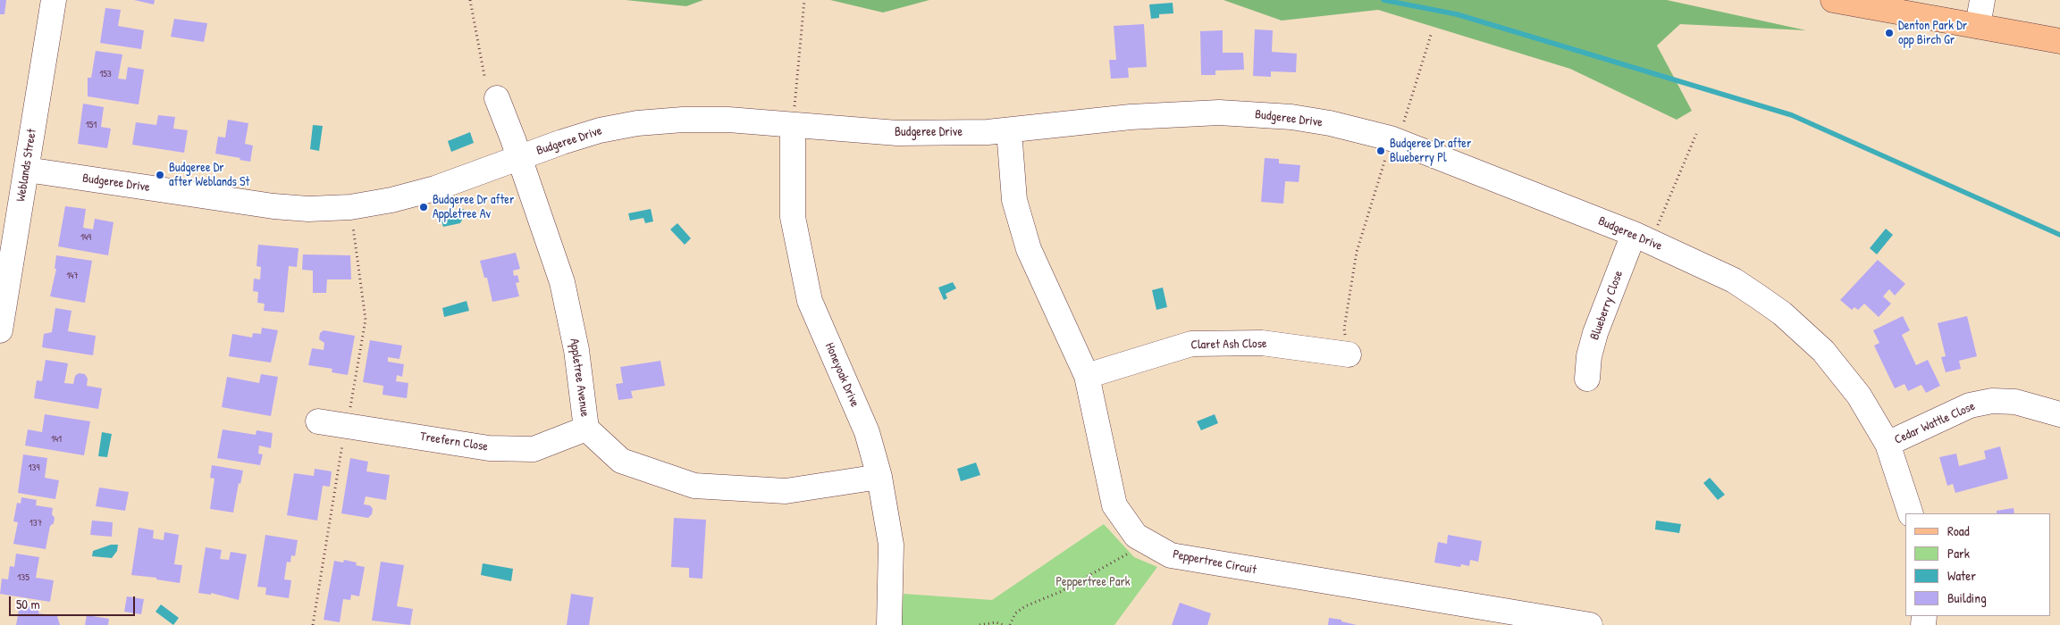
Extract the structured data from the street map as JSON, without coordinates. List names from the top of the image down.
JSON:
{
  "streets": {
    "street": [
      "Budgeree Drive",
      "Weblands Street",
      "Blueberry Close",
      "Claret Ash Close",
      "Honeyoak Drive",
      "Appletree Avenue",
      "Cedar Wattle Close",
      "Treefern Close",
      "Peppertree Circuit"
    ]
  },
  "crossings": [
    ["Budgeree Drive", "Weblands Street"],
    ["Budgeree Drive", "Blueberry Close"],
    ["Budgeree Drive", "Honeyoak Drive"],
    ["Budgeree Drive", "Appletree Avenue"],
    ["Budgeree Drive", "Cedar Wattle Close"],
    ["Budgeree Drive", "Peppertree Circuit"],
    ["Claret Ash Close", "Peppertree Circuit"],
    ["Honeyoak Drive", "Appletree Avenue"],
    ["Appletree Avenue", "Treefern Close"]
  ],
  "parks": ["Peppertree Park"],
  "places": [
    "Denton Park Dr opp Birch Gr",
    "Budgeree Dr after Blueberry Pl",
    "Budgeree Dr after Weblands St",
    "Budgeree Dr after Appletree Av"
  ],
  "house_numbers": [
    "153",
    "151",
    "149",
    "147",
    "141",
    "139",
    "137",
    "135"
  ],
  "legend": [
    "Road",
    "Park",
    "Water",
    "Building"
  ],
  "scale_bar": "50 m"
}
